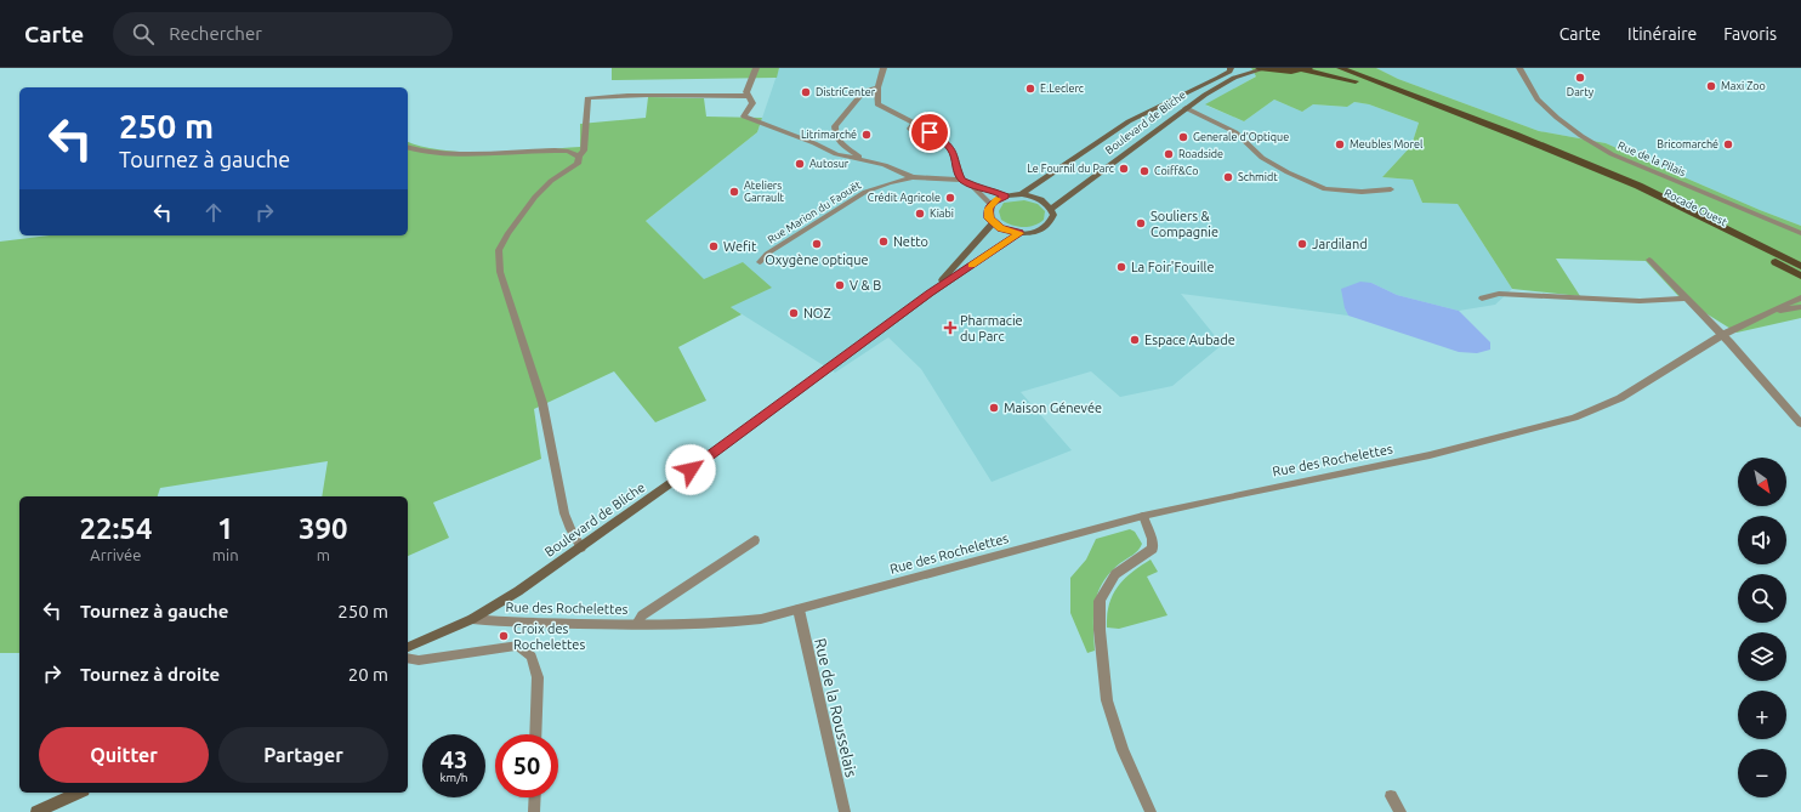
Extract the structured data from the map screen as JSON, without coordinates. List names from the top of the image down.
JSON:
{
  "streets": {
    "main road": ["Boulevard de Bliche", "Rocade Ouest"],
    "street": [
      "Rue de la Pilais",
      "Rue Marion du Faouët",
      "Rue des Rochelettes",
      "Rue de la Rousselais"
    ]
  },
  "crossings": [
    ["Boulevard de Bliche", "Rocade Ouest"],
    ["Boulevard de Bliche", "Rue Marion du Faouët"],
    ["Boulevard de Bliche", "Rue des Rochelettes"],
    ["Rue des Rochelettes", "Rue de la Rousselais"]
  ],
  "places": {
    "other": [
      "Darty",
      "Maxi Zoo",
      "E.Leclerc",
      "DistriCenter",
      "Litrimarché",
      "Generale d'Optique",
      "Meubles Morel",
      "Bricomarché",
      "Roadside",
      "Autosur",
      "Le Fournil du Parc",
      "Coiff&Co",
      "Schmidt",
      "Ateliers Garrault",
      "Crédit Agricole",
      "Kiabi",
      "Souliers & Compagnie",
      "Netto",
      "Oxygène optique",
      "Jardiland",
      "Wefit",
      "La Foir'Fouille",
      "V & B",
      "NOZ",
      "Espace Aubade",
      "Maison Génevée",
      "Croix des Rochelettes"
    ],
    "health": ["Pharmacie du Parc"]
  },
  "north": "bottom right",
  "page": {
    "header": "Carte",
    "search": "Rechercher",
    "nav": ["Carte", "Itinéraire", "Favoris"],
    "turn": ["250 m", "Tournez à gauche"],
    "map_buttons": ["+", "−"],
    "eta": [
      "22:54",
      "Arrivée",
      "1",
      "min",
      "390",
      "m"
    ],
    "list": [
      {
        "name": "Tournez à gauche",
        "value": "250 m"
      },
      {
        "name": "Tournez à droite",
        "value": "20 m"
      }
    ],
    "buttons": ["Quitter", "Partager"],
    "speed": "43 km/h",
    "limit": "50"
  }
}
